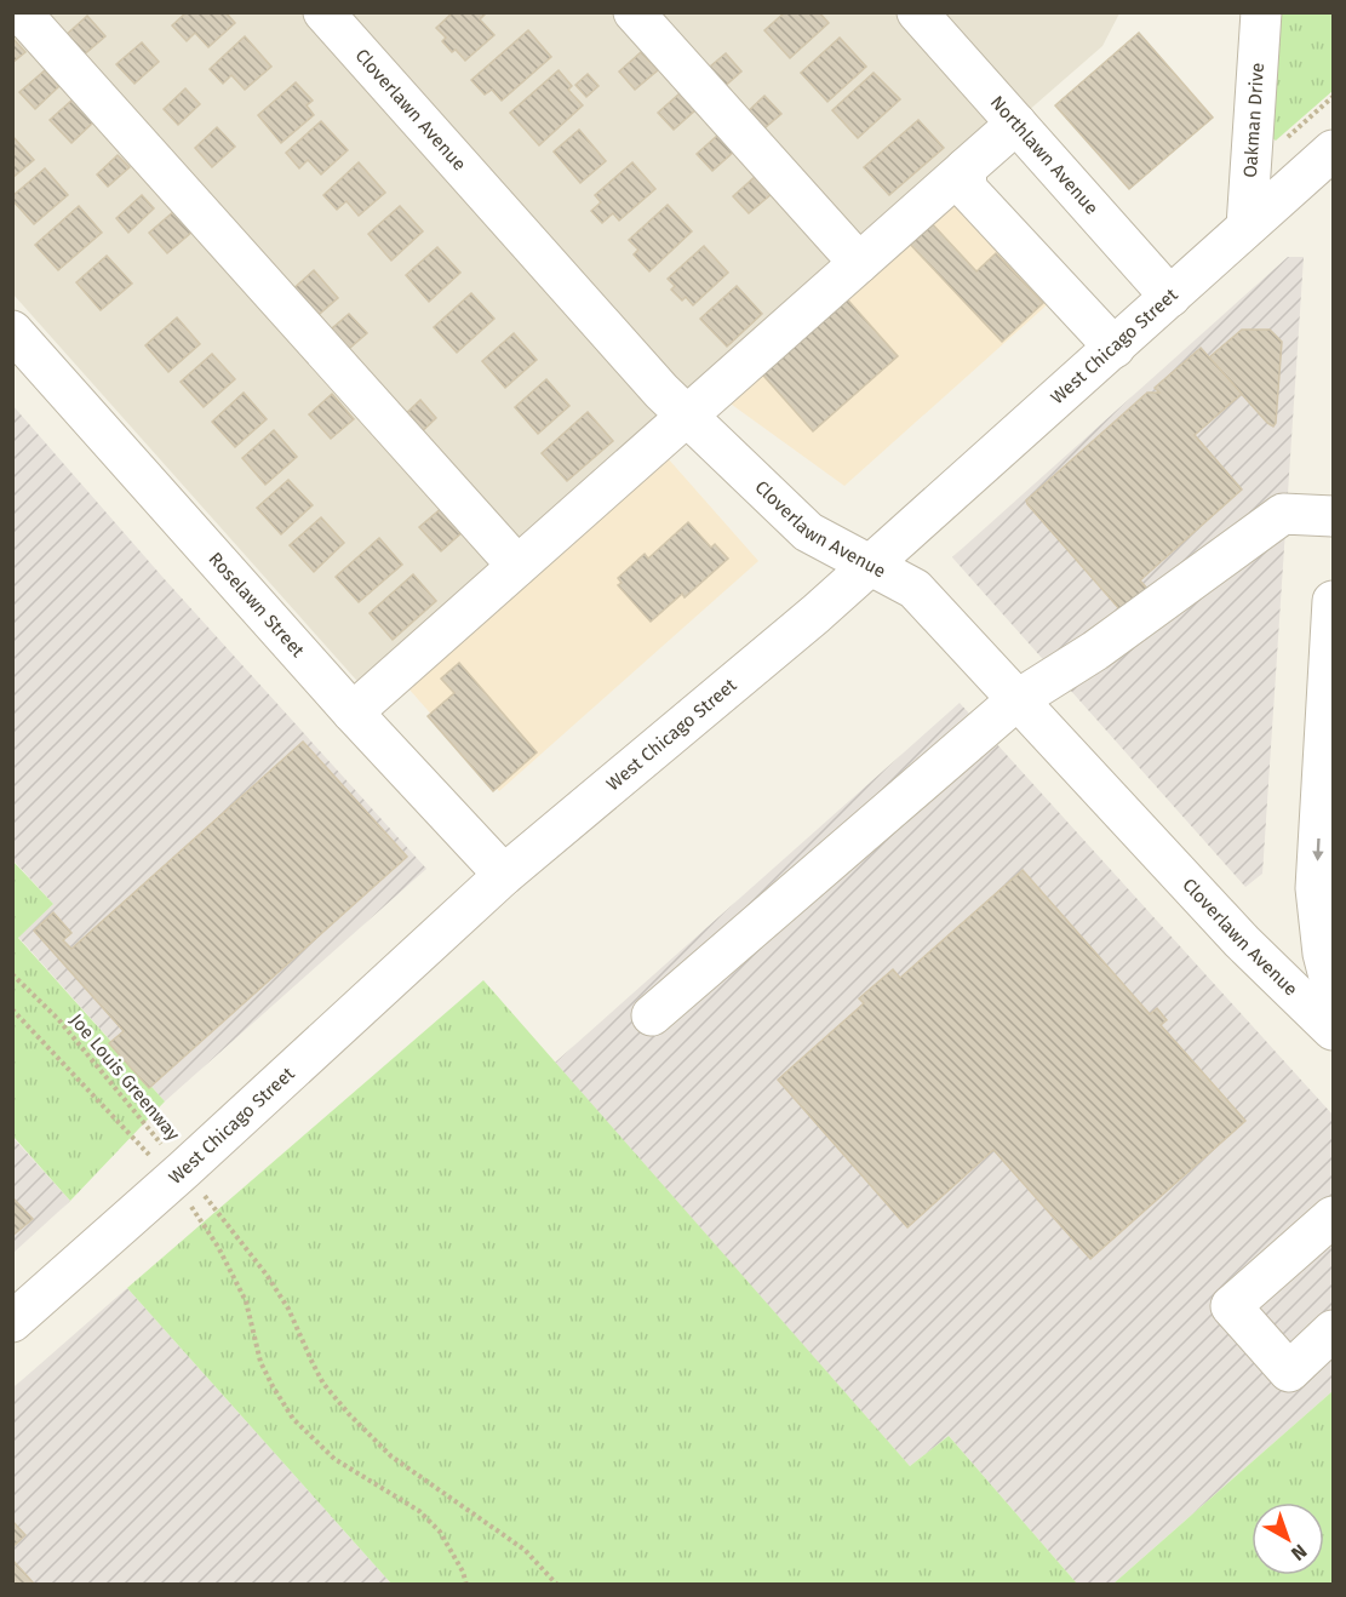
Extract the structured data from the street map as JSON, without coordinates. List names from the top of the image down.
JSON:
{
  "streets": {
    "street": [
      "Cloverlawn Avenue",
      "Oakman Drive",
      "Northlawn Avenue",
      "West Chicago Street",
      "Roselawn Street"
    ],
    "path": ["Joe Louis Greenway"]
  },
  "crossings": [
    ["Cloverlawn Avenue", "West Chicago Street"],
    ["Oakman Drive", "West Chicago Street"],
    ["Northlawn Avenue", "West Chicago Street"],
    ["West Chicago Street", "Roselawn Street"],
    ["West Chicago Street", "Joe Louis Greenway"]
  ],
  "north": "bottom right"
}
